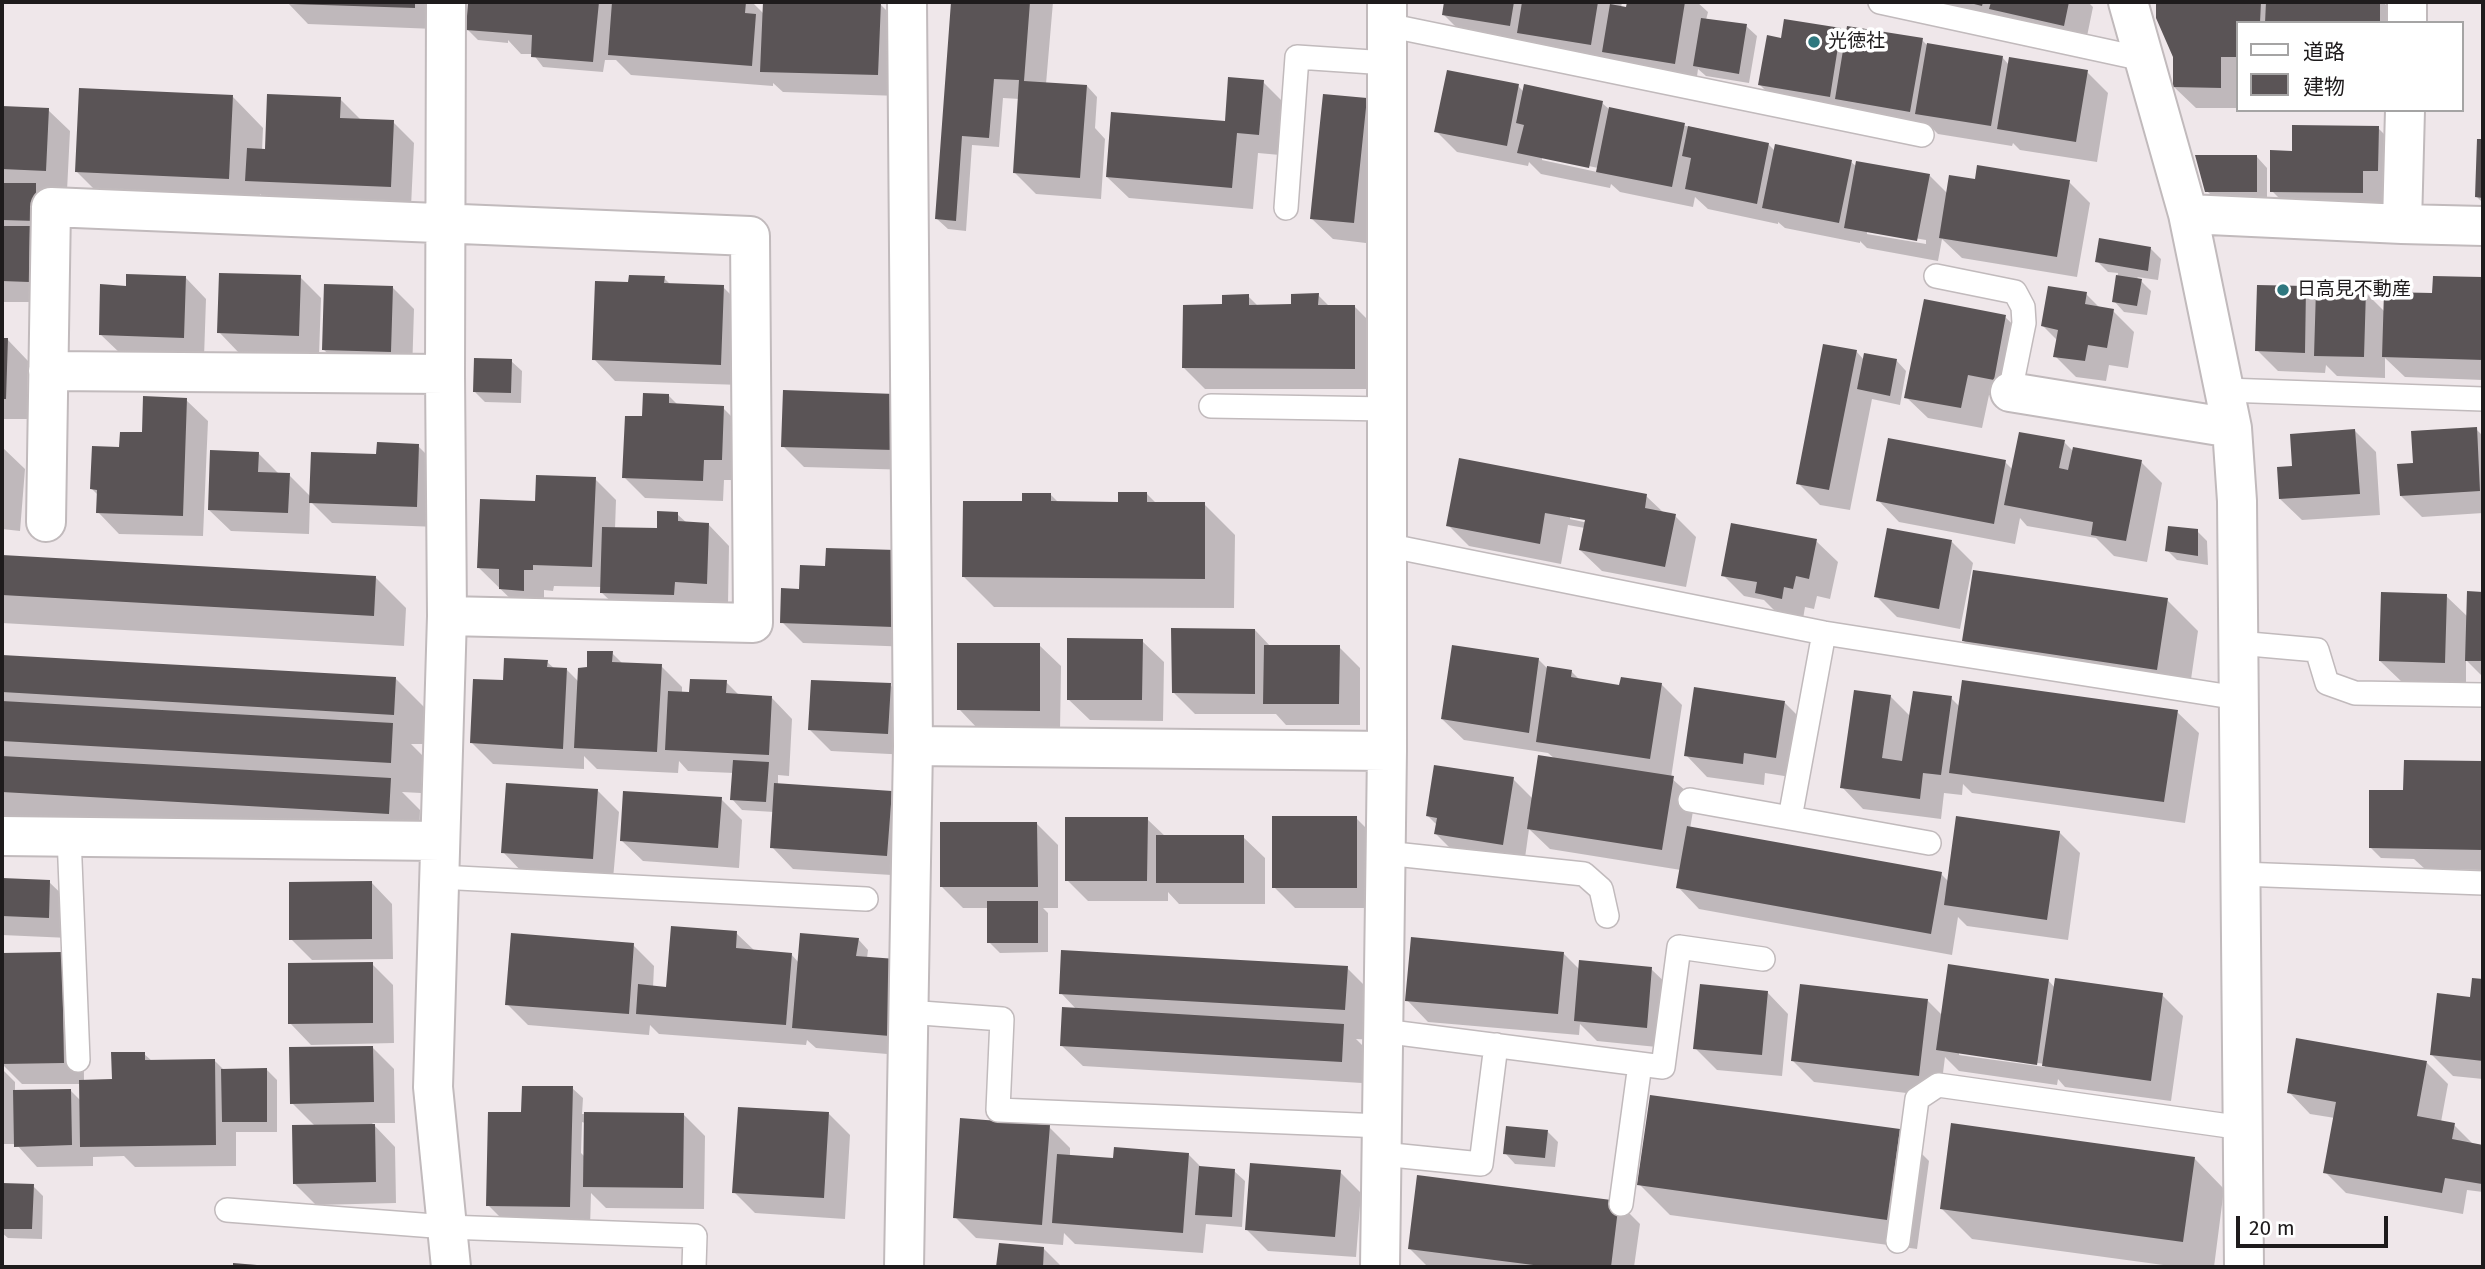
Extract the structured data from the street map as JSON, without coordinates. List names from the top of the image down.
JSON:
{
  "places": ["光徳社", "日高見不動産"],
  "legend": ["道路", "建物"],
  "scale_bar": "20 m"
}
